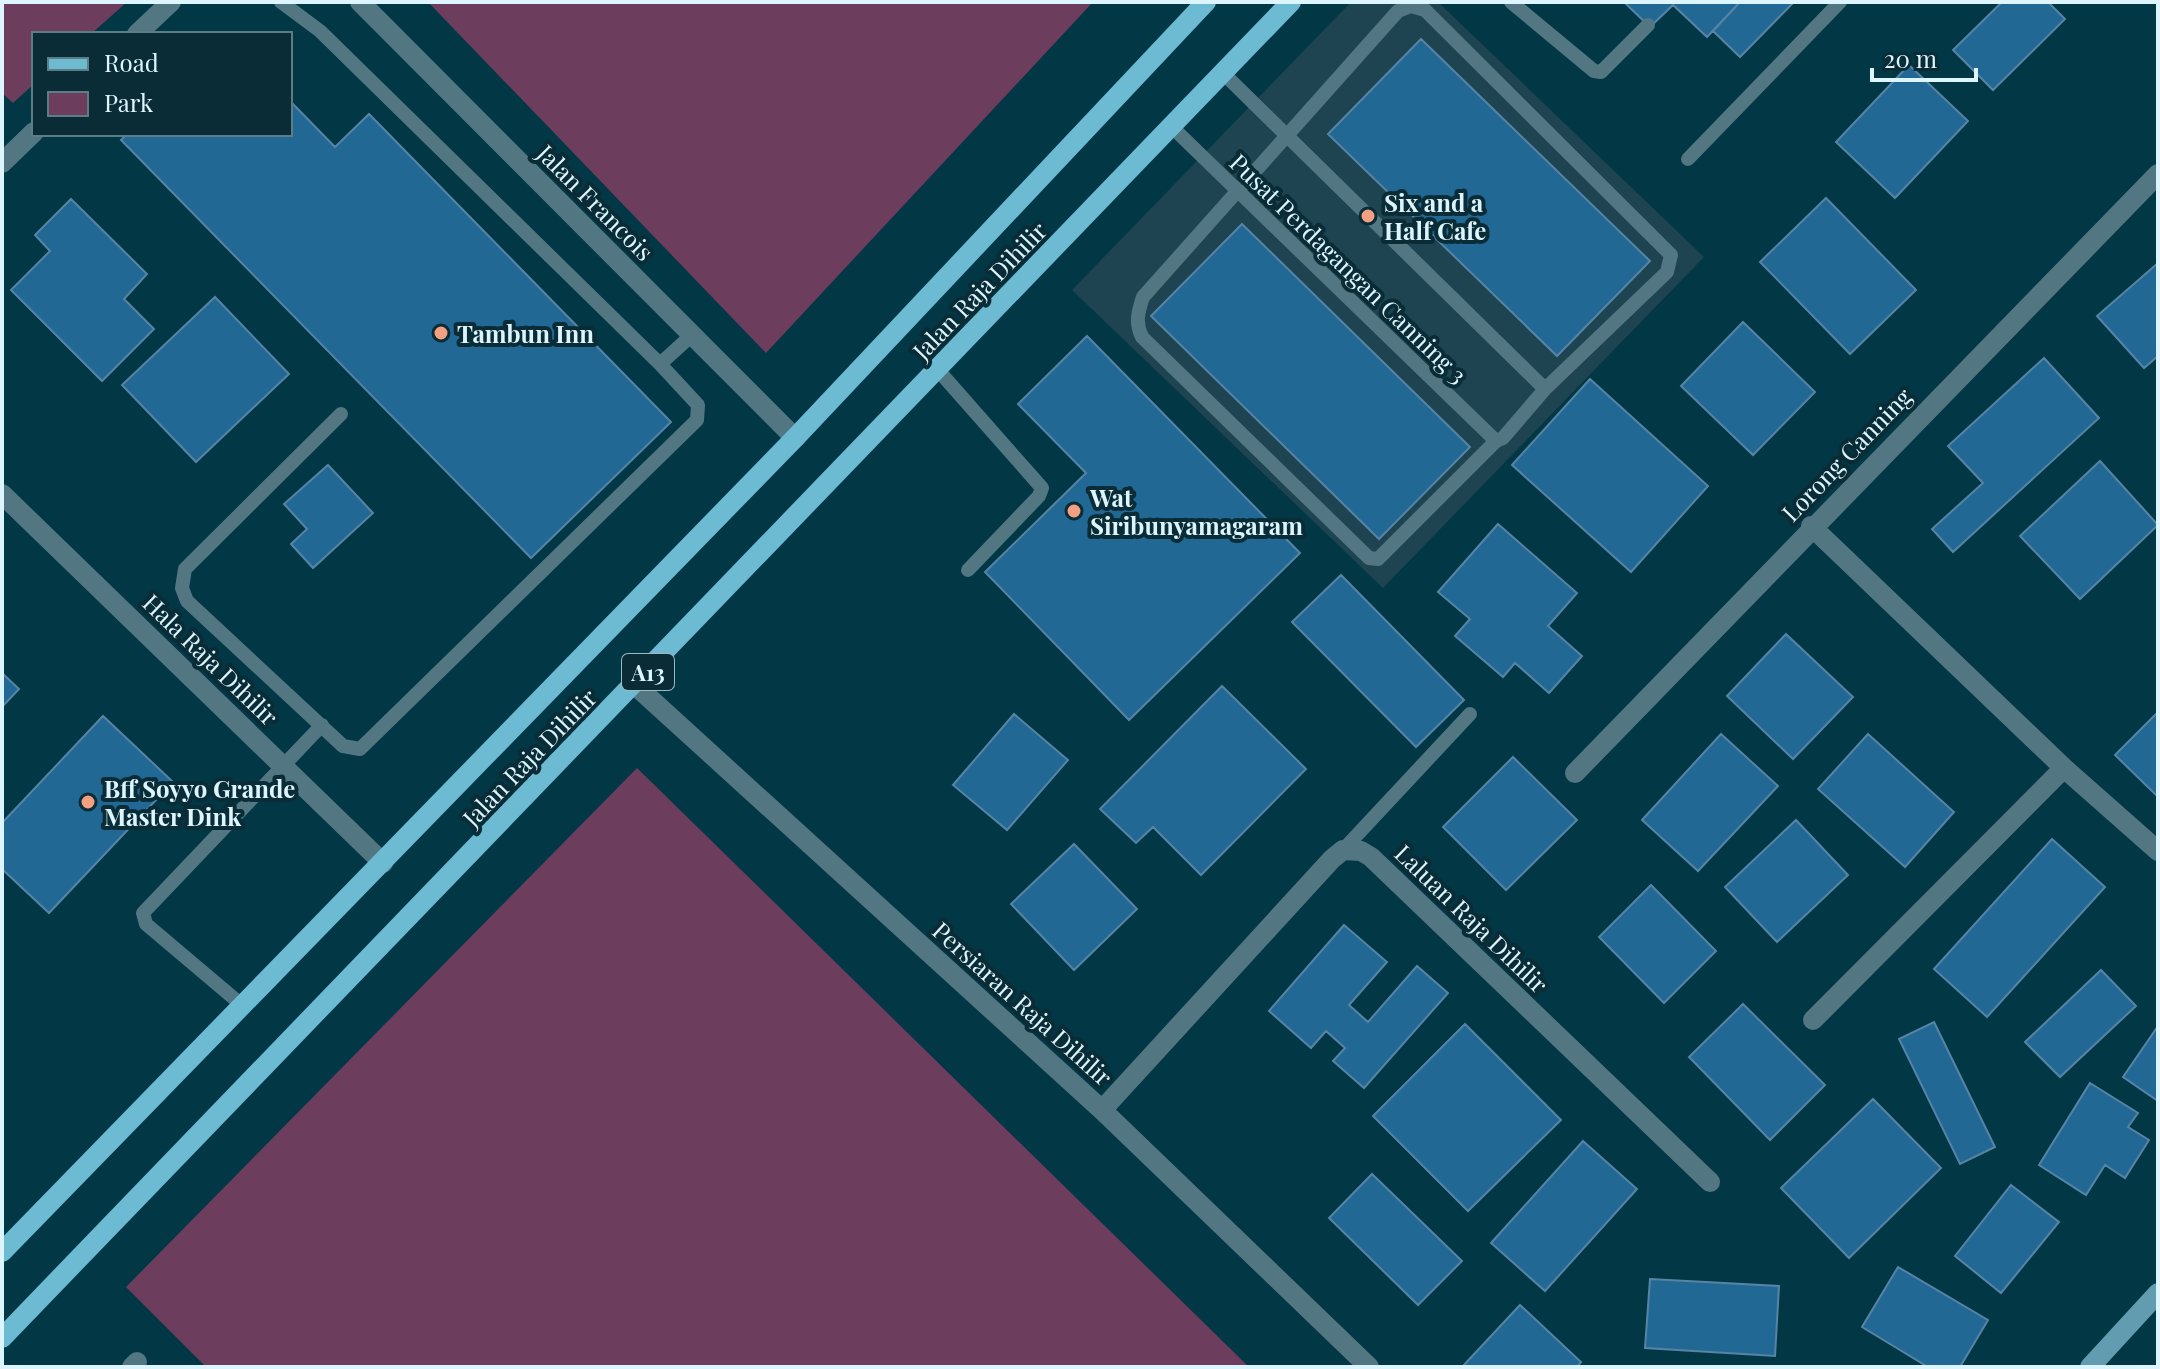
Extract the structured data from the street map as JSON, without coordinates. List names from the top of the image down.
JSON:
{
  "streets": {
    "main road": ["Jalan Raja Dihilir", "A13"],
    "street": [
      "Jalan Francois",
      "Lorong Canning",
      "Hala Raja Dihilir",
      "Laluan Raja Dihilir",
      "Persiaran Raja Dihilir"
    ],
    "lane": ["Pusat Perdagangan Canning 3"]
  },
  "crossings": [
    ["Jalan Francois", "Jalan Raja Dihilir"],
    ["Pusat Perdagangan Canning 3", "Jalan Raja Dihilir"],
    ["Jalan Raja Dihilir", "Hala Raja Dihilir"],
    ["Jalan Raja Dihilir", "Persiaran Raja Dihilir"]
  ],
  "places": [
    "Six and a Half Cafe",
    "Tambun Inn",
    "Wat Siribunyamagaram",
    "Bff Soyyo Grande Master Dink"
  ],
  "legend": ["Road", "Park"],
  "scale_bar": "20 m"
}
